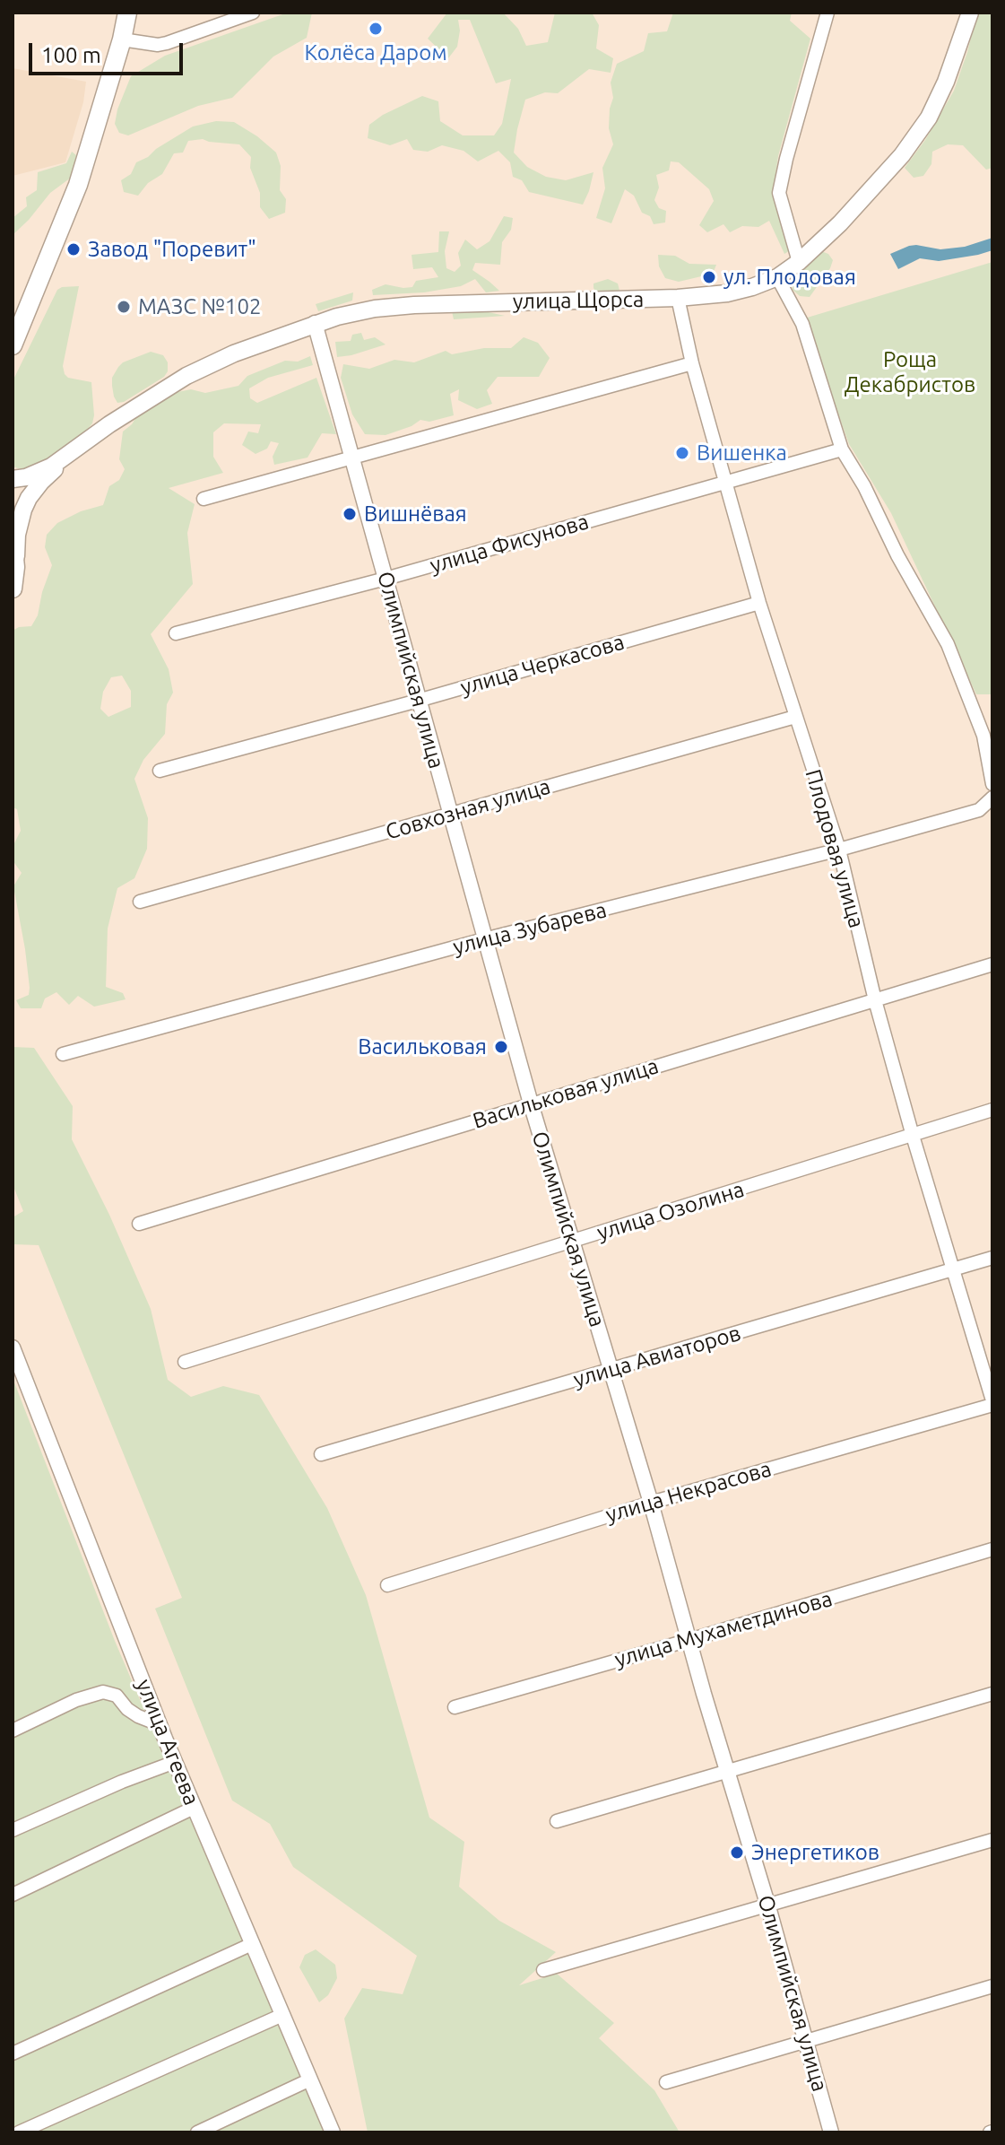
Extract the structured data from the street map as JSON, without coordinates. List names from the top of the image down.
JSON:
{
  "streets": {
    "main road": ["улица Щорса"],
    "street": [
      "улица Фисунова",
      "улица Черкасова",
      "Олимпийская улица",
      "Совхозная улица",
      "Плодовая улица",
      "улица Зубарева",
      "Васильковая улица",
      "улица Озолина",
      "улица Авиаторов",
      "улица Некрасова",
      "улица Мухаметдинова",
      "улица Агеева"
    ]
  },
  "crossings": [
    ["улица Щорса", "Олимпийская улица"],
    ["улица Щорса", "Плодовая улица"],
    ["улица Фисунова", "Олимпийская улица"],
    ["улица Фисунова", "Плодовая улица"],
    ["улица Черкасова", "Олимпийская улица"],
    ["улица Черкасова", "Плодовая улица"],
    ["Олимпийская улица", "Совхозная улица"],
    ["Олимпийская улица", "улица Зубарева"],
    ["Олимпийская улица", "Васильковая улица"],
    ["Олимпийская улица", "улица Озолина"],
    ["Олимпийская улица", "улица Авиаторов"],
    ["Олимпийская улица", "улица Некрасова"],
    ["Олимпийская улица", "улица Мухаметдинова"],
    ["Совхозная улица", "Плодовая улица"],
    ["Плодовая улица", "улица Зубарева"],
    ["Плодовая улица", "Васильковая улица"],
    ["Плодовая улица", "улица Озолина"],
    ["Плодовая улица", "улица Авиаторов"],
    ["Плодовая улица", "улица Некрасова"]
  ],
  "parks": ["Роща Декабристов"],
  "places": [
    "Колёса Даром",
    "Завод \"Поревит\"",
    "ул. Плодовая",
    "МАЗС №102",
    "Вишенка",
    "Вишнёвая",
    "Васильковая",
    "Энергетиков"
  ],
  "scale_bar": "100 m"
}
